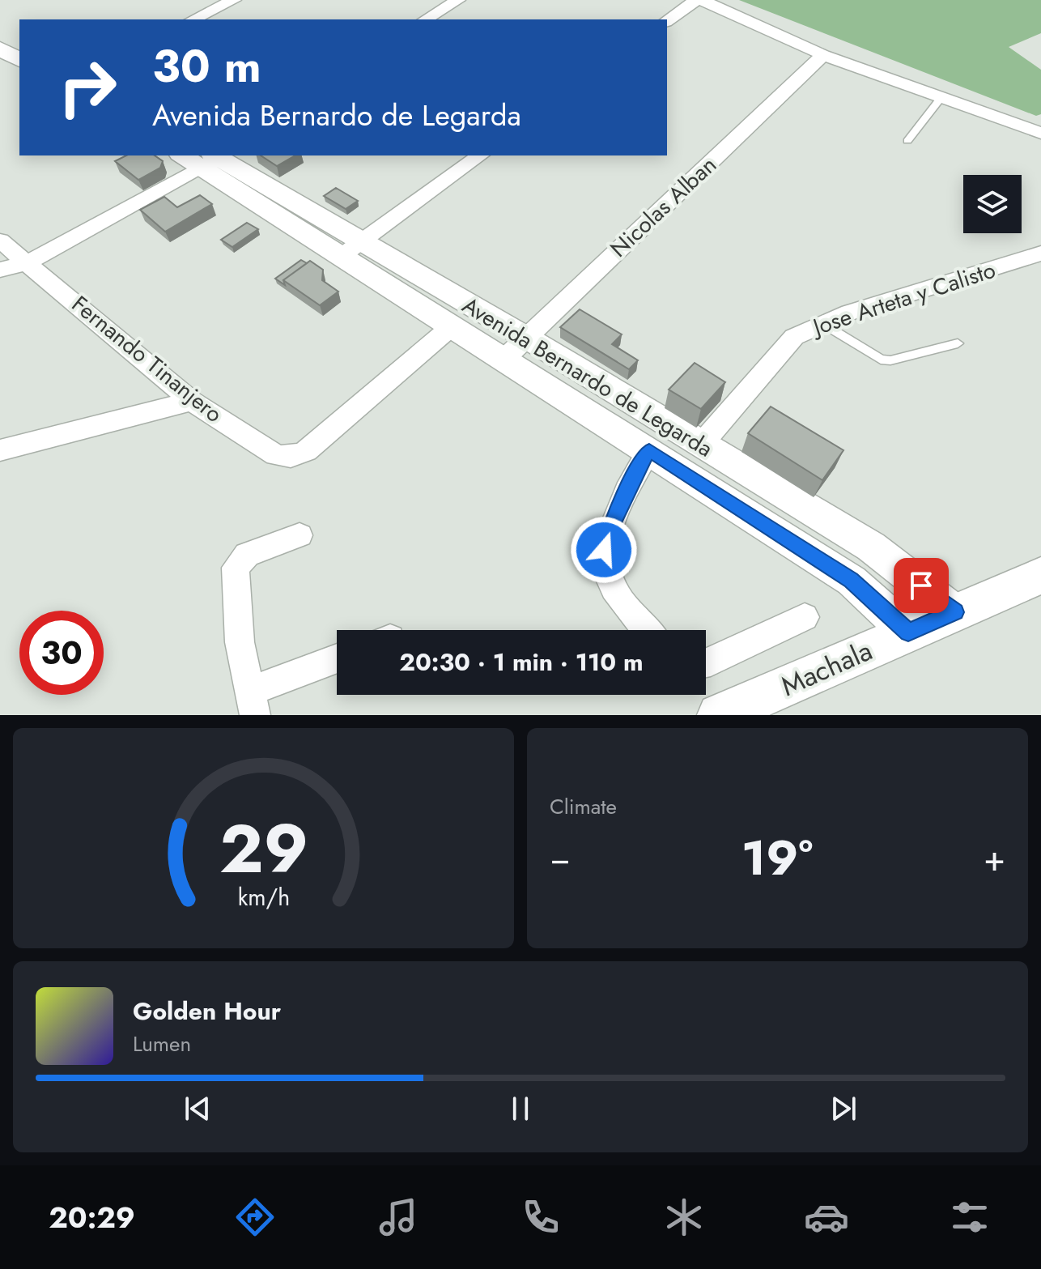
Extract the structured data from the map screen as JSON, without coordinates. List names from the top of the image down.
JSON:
{
  "streets": {
    "main road": ["Machala"],
    "street": [
      "Nicolas Alban",
      "Jose Arteta y Calisto",
      "Fernando Tinanjero",
      "Avenida Bernardo de Legarda"
    ]
  },
  "crossings": [
    ["Nicolas Alban", "Avenida Bernardo de Legarda"],
    ["Jose Arteta y Calisto", "Avenida Bernardo de Legarda"],
    ["Fernando Tinanjero", "Avenida Bernardo de Legarda"],
    ["Avenida Bernardo de Legarda", "Machala"]
  ],
  "page": {
    "turn": ["30 m", "Avenida Bernardo de Legarda"],
    "limit": "30",
    "trip": "20:30 · 1 min · 110 m",
    "tile": "Climate",
    "heat": ["−", "19°", "+"],
    "song": ["Golden Hour", "Lumen"],
    "tabs": "20:29",
    "gauge": ["29", "km/h"]
  }
}
